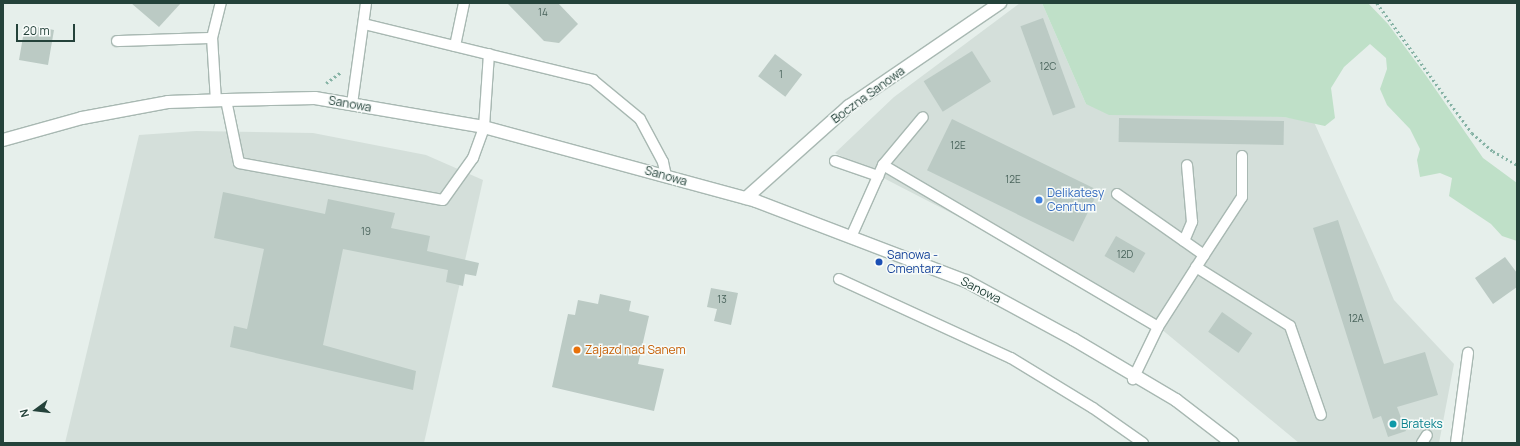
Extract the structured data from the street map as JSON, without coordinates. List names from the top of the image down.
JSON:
{
  "streets": {
    "main road": ["Boczna Sanowa", "Sanowa"]
  },
  "crossings": [
    ["Boczna Sanowa", "Sanowa"]
  ],
  "places": [
    "Delikatesy Cenrtum",
    "Sanowa - Cmentarz",
    "Zajazd nad Sanem",
    "Brateks"
  ],
  "house_numbers": [
    "14",
    "12C",
    "1",
    "12E",
    "12E",
    "19",
    "12D",
    "13",
    "12A"
  ],
  "scale_bar": "20 m",
  "north": "left"
}
